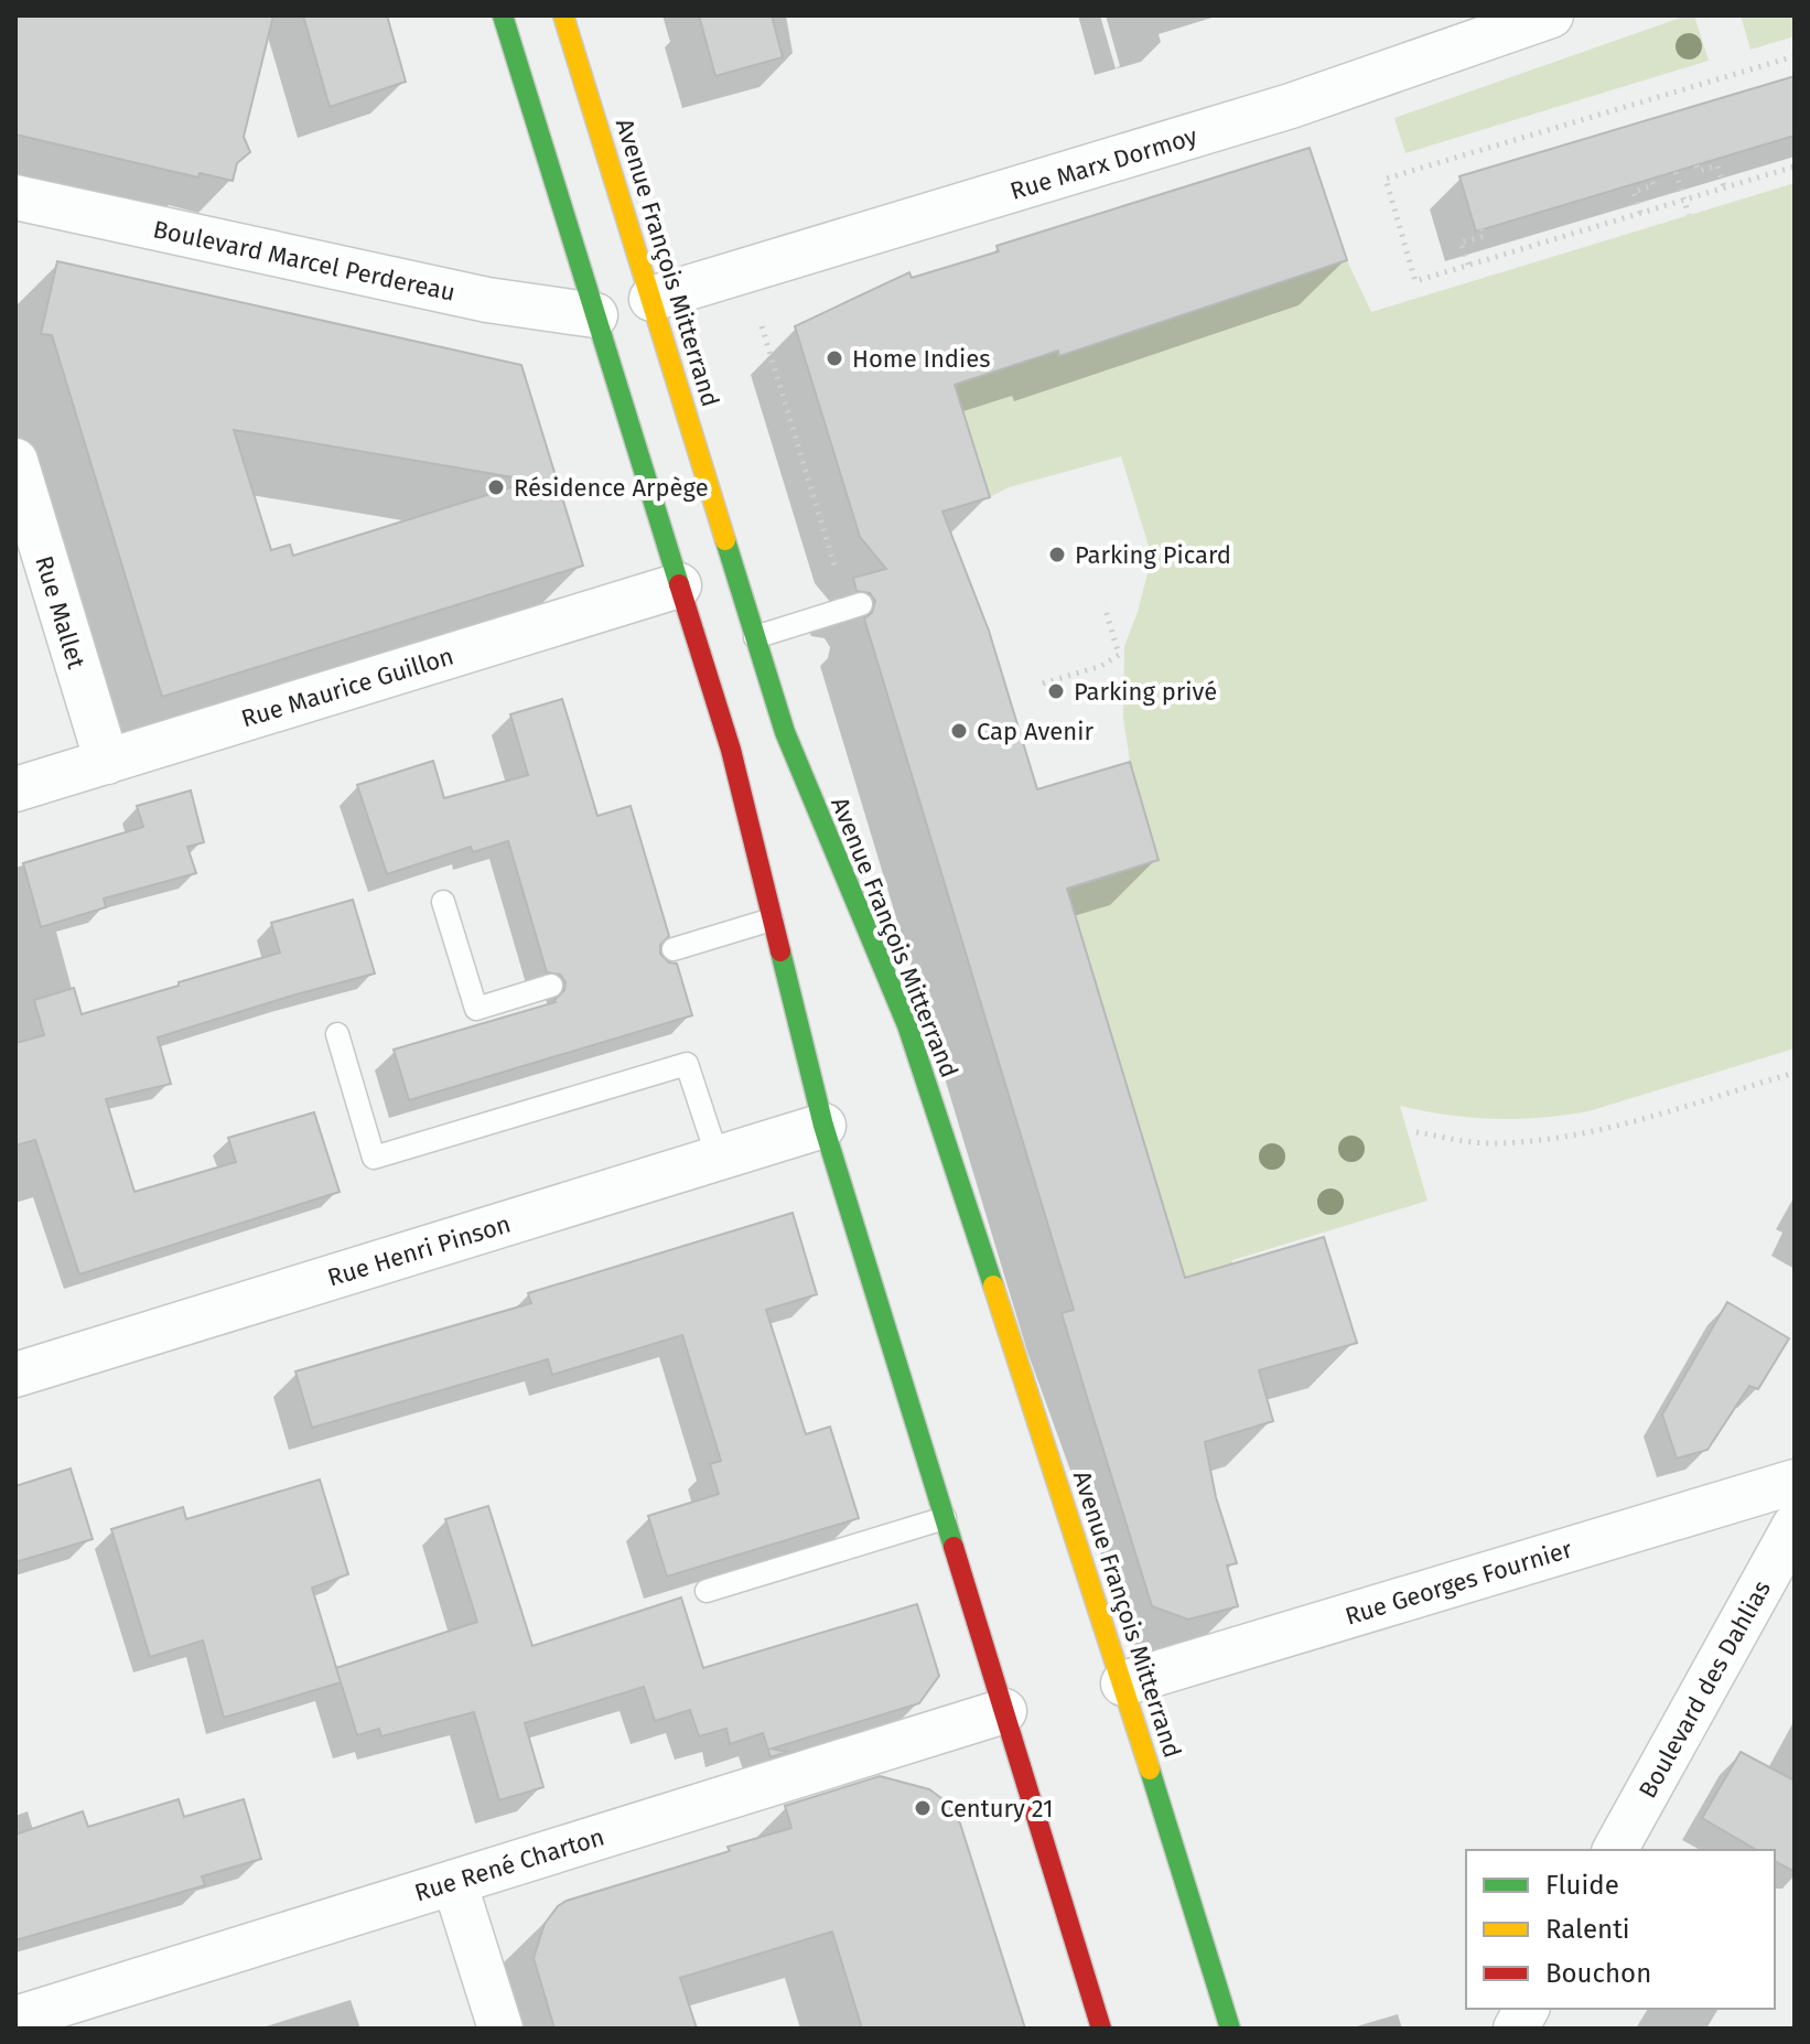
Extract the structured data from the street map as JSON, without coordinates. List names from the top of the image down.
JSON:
{
  "streets": {
    "main road": ["Avenue François Mitterrand"],
    "street": [
      "Rue Marx Dormoy",
      "Boulevard Marcel Perdereau",
      "Rue Mallet",
      "Rue Maurice Guillon",
      "Rue Henri Pinson",
      "Rue Georges Fournier",
      "Boulevard des Dahlias",
      "Rue René Charton"
    ]
  },
  "crossings": [
    ["Rue Marx Dormoy", "Avenue François Mitterrand"],
    ["Avenue François Mitterrand", "Rue Georges Fournier"],
    ["Rue Mallet", "Rue Maurice Guillon"]
  ],
  "places": [
    "Home Indies",
    "Résidence Arpège",
    "Parking Picard",
    "Parking privé",
    "Cap Avenir",
    "Century 21"
  ],
  "legend": ["Fluide", "Ralenti", "Bouchon"]
}
